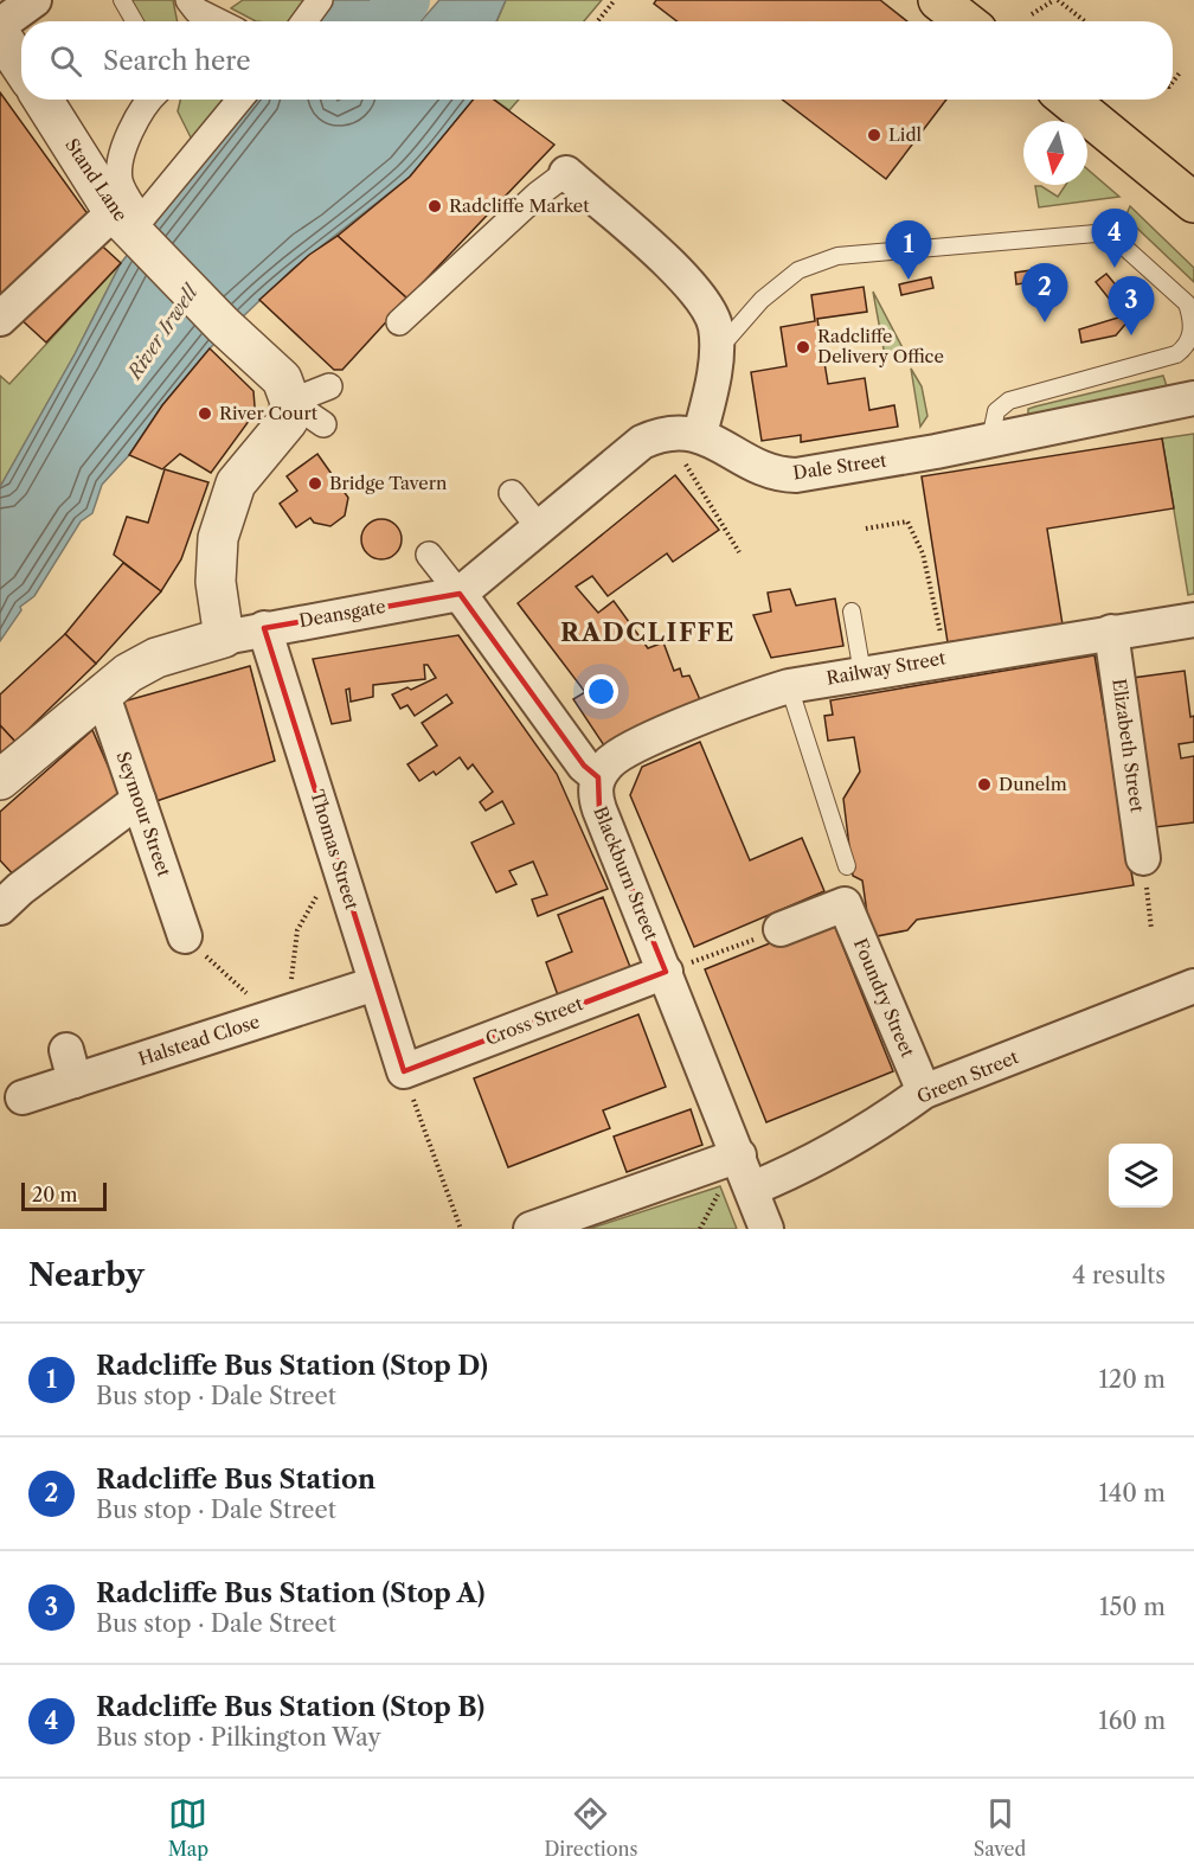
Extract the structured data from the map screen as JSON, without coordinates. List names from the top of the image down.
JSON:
{
  "streets": {
    "street": [
      "Stand Lane",
      "Dale Street",
      "Deansgate",
      "Railway Street",
      "Elizabeth Street",
      "Seymour Street",
      "Thomas Street",
      "Blackburn Street",
      "Foundry Street",
      "Cross Street",
      "Halstead Close",
      "Green Street"
    ]
  },
  "crossings": [
    ["Deansgate", "Thomas Street"],
    ["Railway Street", "Elizabeth Street"],
    ["Railway Street", "Blackburn Street"],
    ["Thomas Street", "Cross Street"],
    ["Thomas Street", "Halstead Close"],
    ["Blackburn Street", "Cross Street"],
    ["Blackburn Street", "Green Street"],
    ["Foundry Street", "Green Street"]
  ],
  "districts": ["RADCLIFFE"],
  "water": ["River Irwell"],
  "places": [
    "Lidl",
    "Radcliffe Market",
    "Radcliffe Delivery Office",
    "River Court",
    "Bridge Tavern",
    "Dunelm"
  ],
  "scale_bar": "20 m",
  "north": "bottom",
  "page": {
    "search": "Search here",
    "pins": [
      "4",
      "1",
      "2",
      "3"
    ],
    "scale": "20 m",
    "heading": ["Nearby", "4 results"],
    "list": [
      {
        "mark": "1",
        "name": "Radcliffe Bus Station (Stop D)",
        "note": "Bus stop · Dale Street",
        "value": "120 m"
      },
      {
        "mark": "2",
        "name": "Radcliffe Bus Station",
        "note": "Bus stop · Dale Street",
        "value": "140 m"
      },
      {
        "mark": "3",
        "name": "Radcliffe Bus Station (Stop A)",
        "note": "Bus stop · Dale Street",
        "value": "150 m"
      },
      {
        "mark": "4",
        "name": "Radcliffe Bus Station (Stop B)",
        "note": "Bus stop · Pilkington Way",
        "value": "160 m"
      }
    ],
    "nav": ["Map", "Directions", "Saved"]
  }
}
